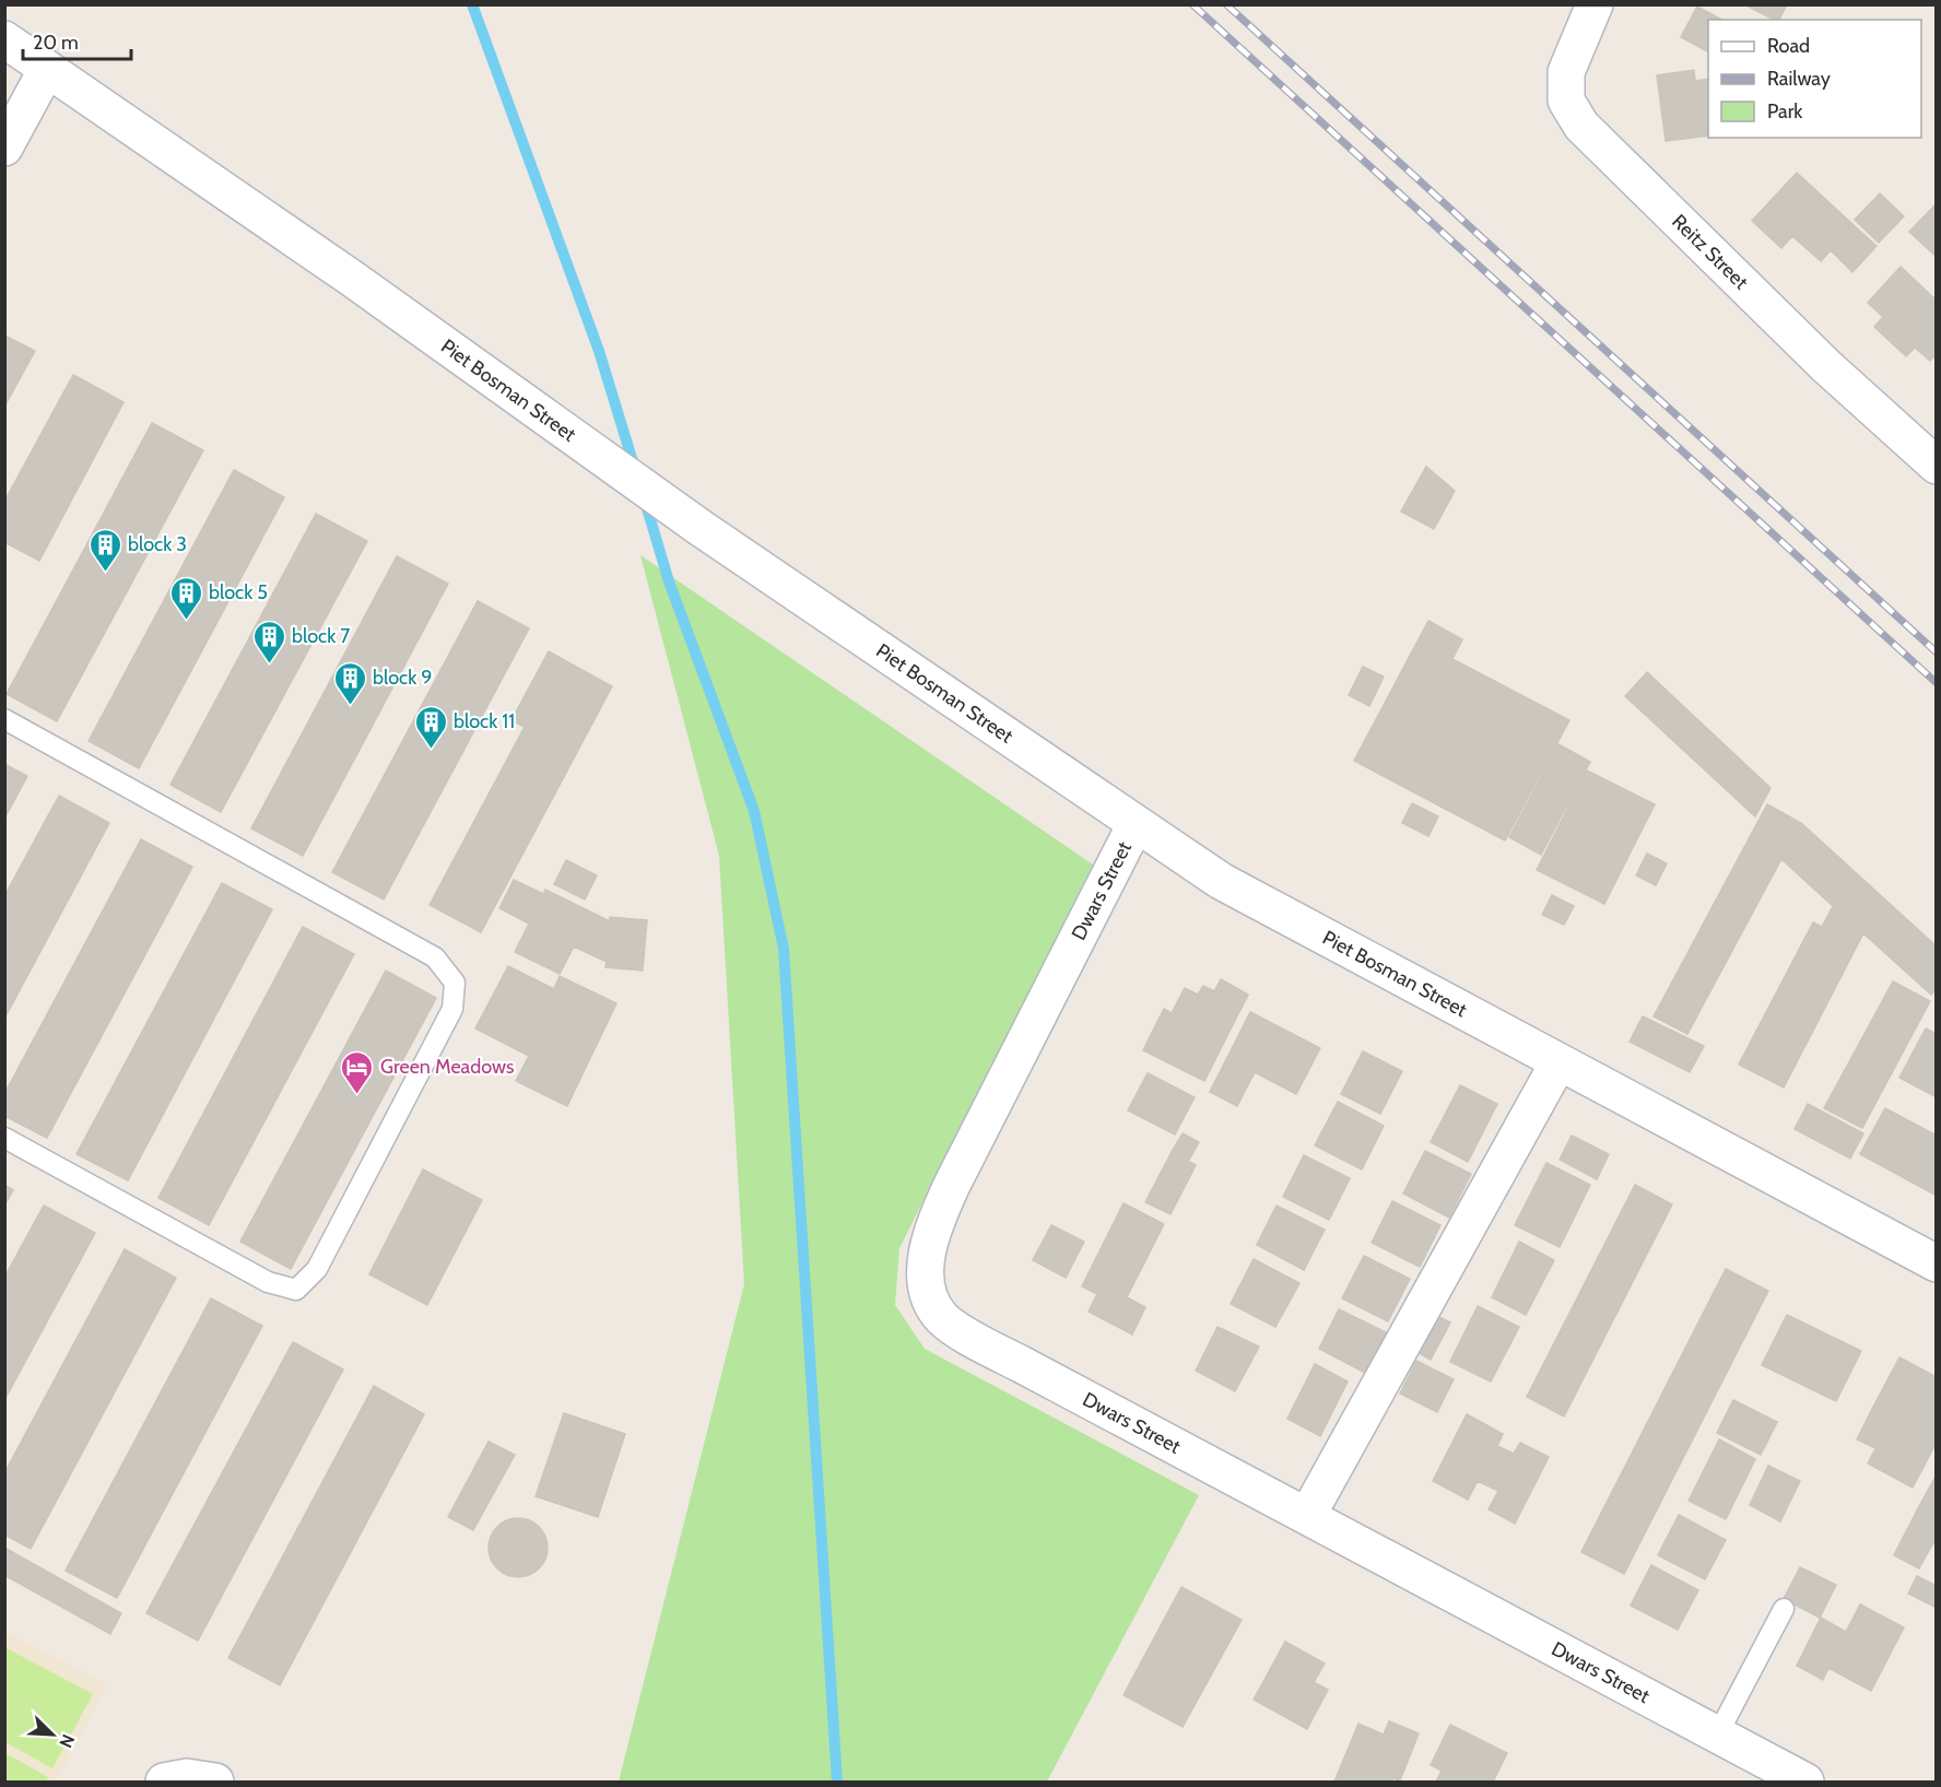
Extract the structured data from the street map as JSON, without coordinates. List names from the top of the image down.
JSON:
{
  "streets": {
    "street": ["Reitz Street", "Piet Bosman Street", "Dwars Street"]
  },
  "crossings": [
    ["Piet Bosman Street", "Dwars Street"]
  ],
  "places": {
    "building": [
      "block 3",
      "block 5",
      "block 7",
      "block 9",
      "block 11"
    ],
    "hotel": ["Green Meadows"]
  },
  "legend": ["Road", "Railway", "Park"],
  "scale_bar": "20 m",
  "north": "bottom right"
}
